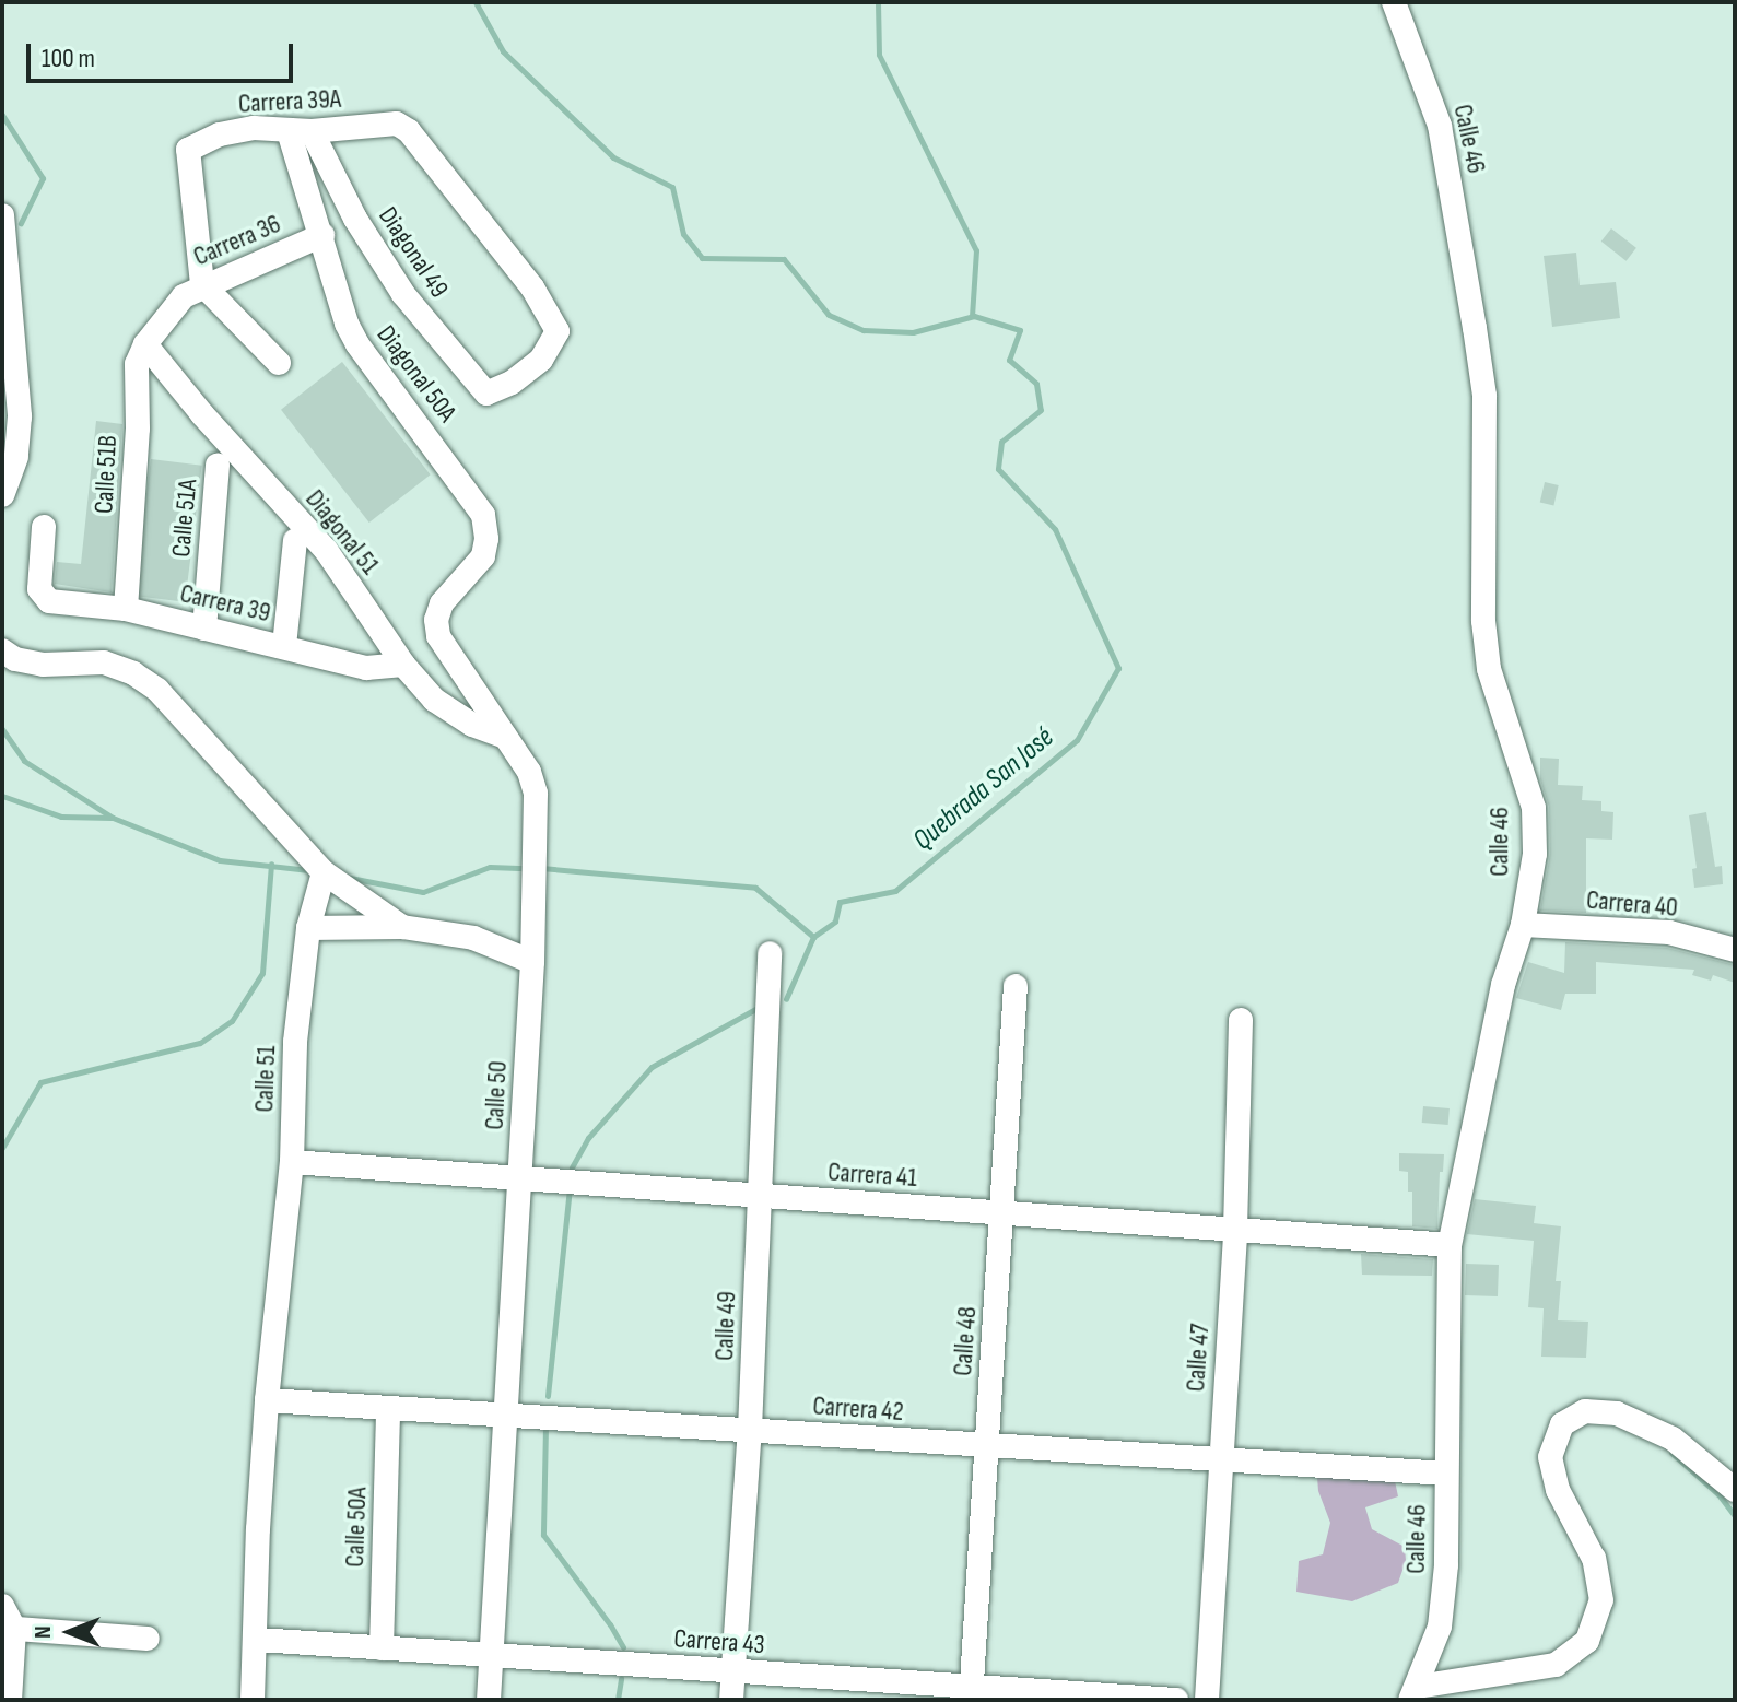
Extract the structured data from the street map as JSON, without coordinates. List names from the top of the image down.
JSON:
{
  "streets": {
    "street": [
      "Carrera 39A",
      "Calle 46",
      "Carrera 36",
      "Diagonal 49",
      "Diagonal 50A",
      "Calle 51B",
      "Calle 51A",
      "Diagonal 51",
      "Carrera 39",
      "Carrera 40",
      "Calle 51",
      "Calle 50",
      "Carrera 41",
      "Calle 49",
      "Calle 48",
      "Calle 47",
      "Carrera 42",
      "Calle 50A",
      "Carrera 43"
    ]
  },
  "crossings": [
    ["Carrera 39A", "Carrera 36"],
    ["Carrera 39A", "Diagonal 49"],
    ["Carrera 39A", "Diagonal 50A"],
    ["Calle 46", "Carrera 40"],
    ["Calle 46", "Carrera 41"],
    ["Calle 46", "Carrera 42"],
    ["Carrera 36", "Diagonal 50A"],
    ["Carrera 36", "Calle 51B"],
    ["Carrera 36", "Diagonal 51"],
    ["Diagonal 49", "Diagonal 50A"],
    ["Diagonal 50A", "Calle 50"],
    ["Calle 51B", "Diagonal 51"],
    ["Calle 51B", "Carrera 39"],
    ["Calle 51A", "Carrera 39"],
    ["Diagonal 51", "Carrera 39"],
    ["Diagonal 51", "Calle 50"],
    ["Calle 51", "Carrera 41"],
    ["Calle 51", "Carrera 42"],
    ["Calle 51", "Carrera 43"],
    ["Calle 50", "Carrera 41"],
    ["Calle 50", "Carrera 42"],
    ["Calle 50", "Carrera 43"],
    ["Carrera 41", "Calle 49"],
    ["Carrera 41", "Calle 48"],
    ["Carrera 41", "Calle 47"],
    ["Calle 49", "Carrera 42"],
    ["Calle 49", "Carrera 43"],
    ["Calle 48", "Carrera 42"],
    ["Calle 48", "Carrera 43"],
    ["Calle 47", "Carrera 42"],
    ["Carrera 42", "Calle 50A"],
    ["Calle 50A", "Carrera 43"]
  ],
  "water": ["Quebrada San José"],
  "scale_bar": "100 m",
  "north": "left"
}
